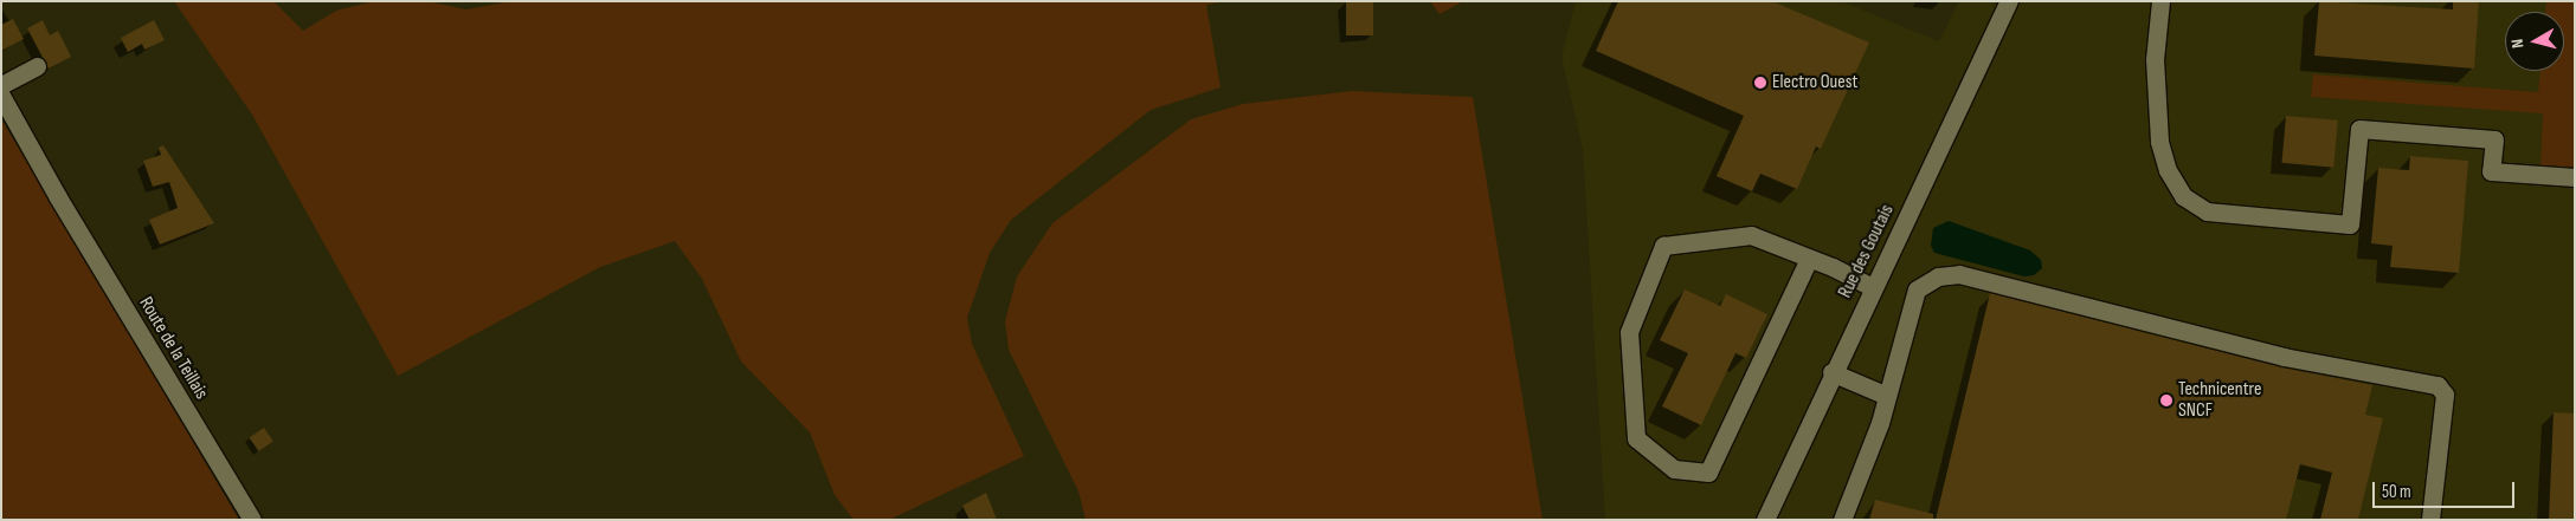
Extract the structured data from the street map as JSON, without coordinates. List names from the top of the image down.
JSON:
{
  "streets": {
    "street": ["Rue des Goutais", "Route de la Teillais"]
  },
  "places": ["Electro Ouest", "Technicentre SNCF"],
  "scale_bar": "50 m",
  "north": "left"
}
